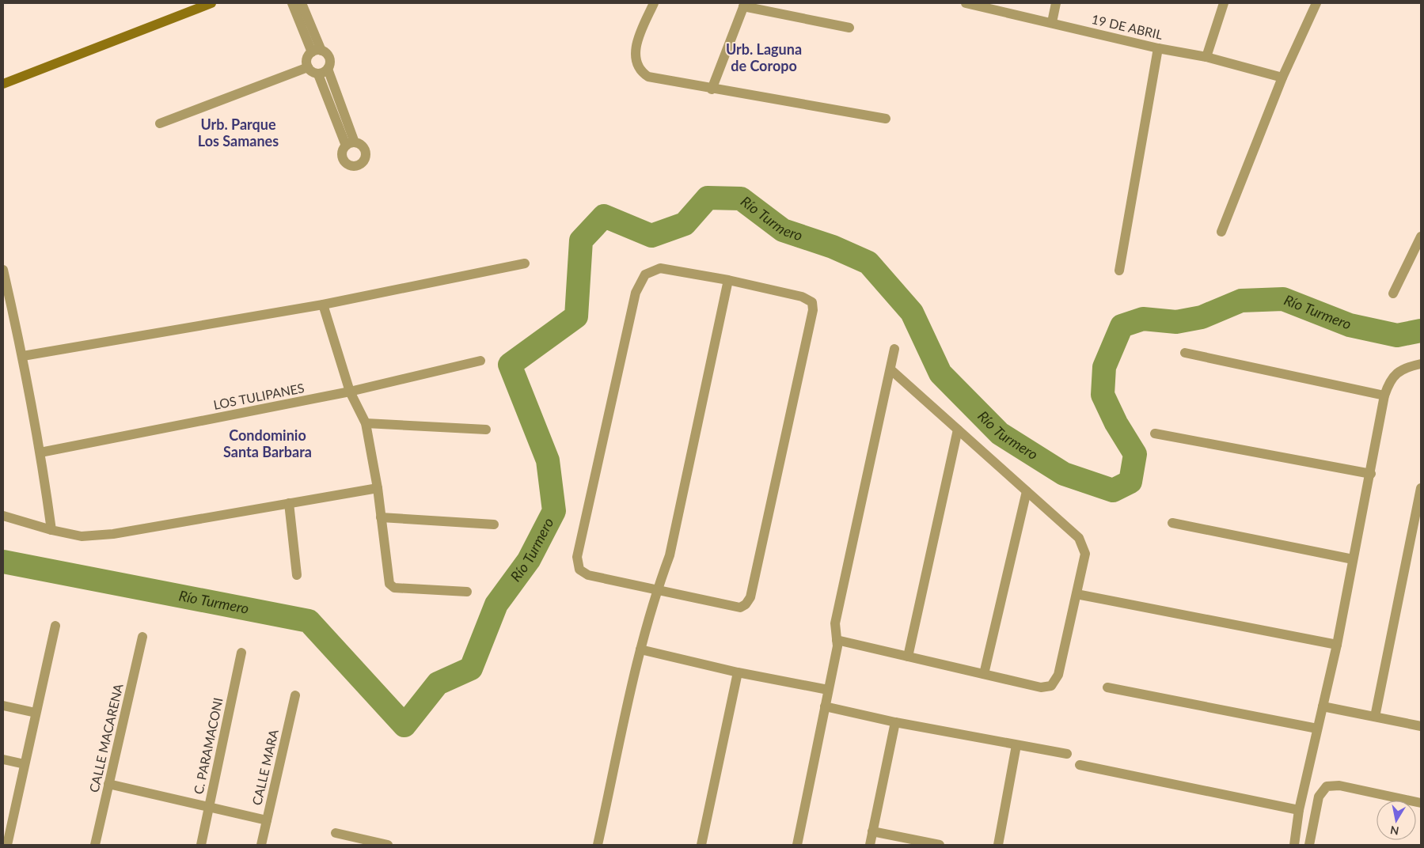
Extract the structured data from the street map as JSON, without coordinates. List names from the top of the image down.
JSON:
{
  "streets": {
    "street": [
      "19 DE ABRIL",
      "LOS TULIPANES",
      "CALLE MACARENA",
      "C. PARAMACONI",
      "CALLE MARA"
    ]
  },
  "districts": ["Urb. Laguna de Coropo", "Urb. Parque Los Samanes", "Condominio Santa Barbara"],
  "water": ["Río Turmero"],
  "north": "bottom"
}
